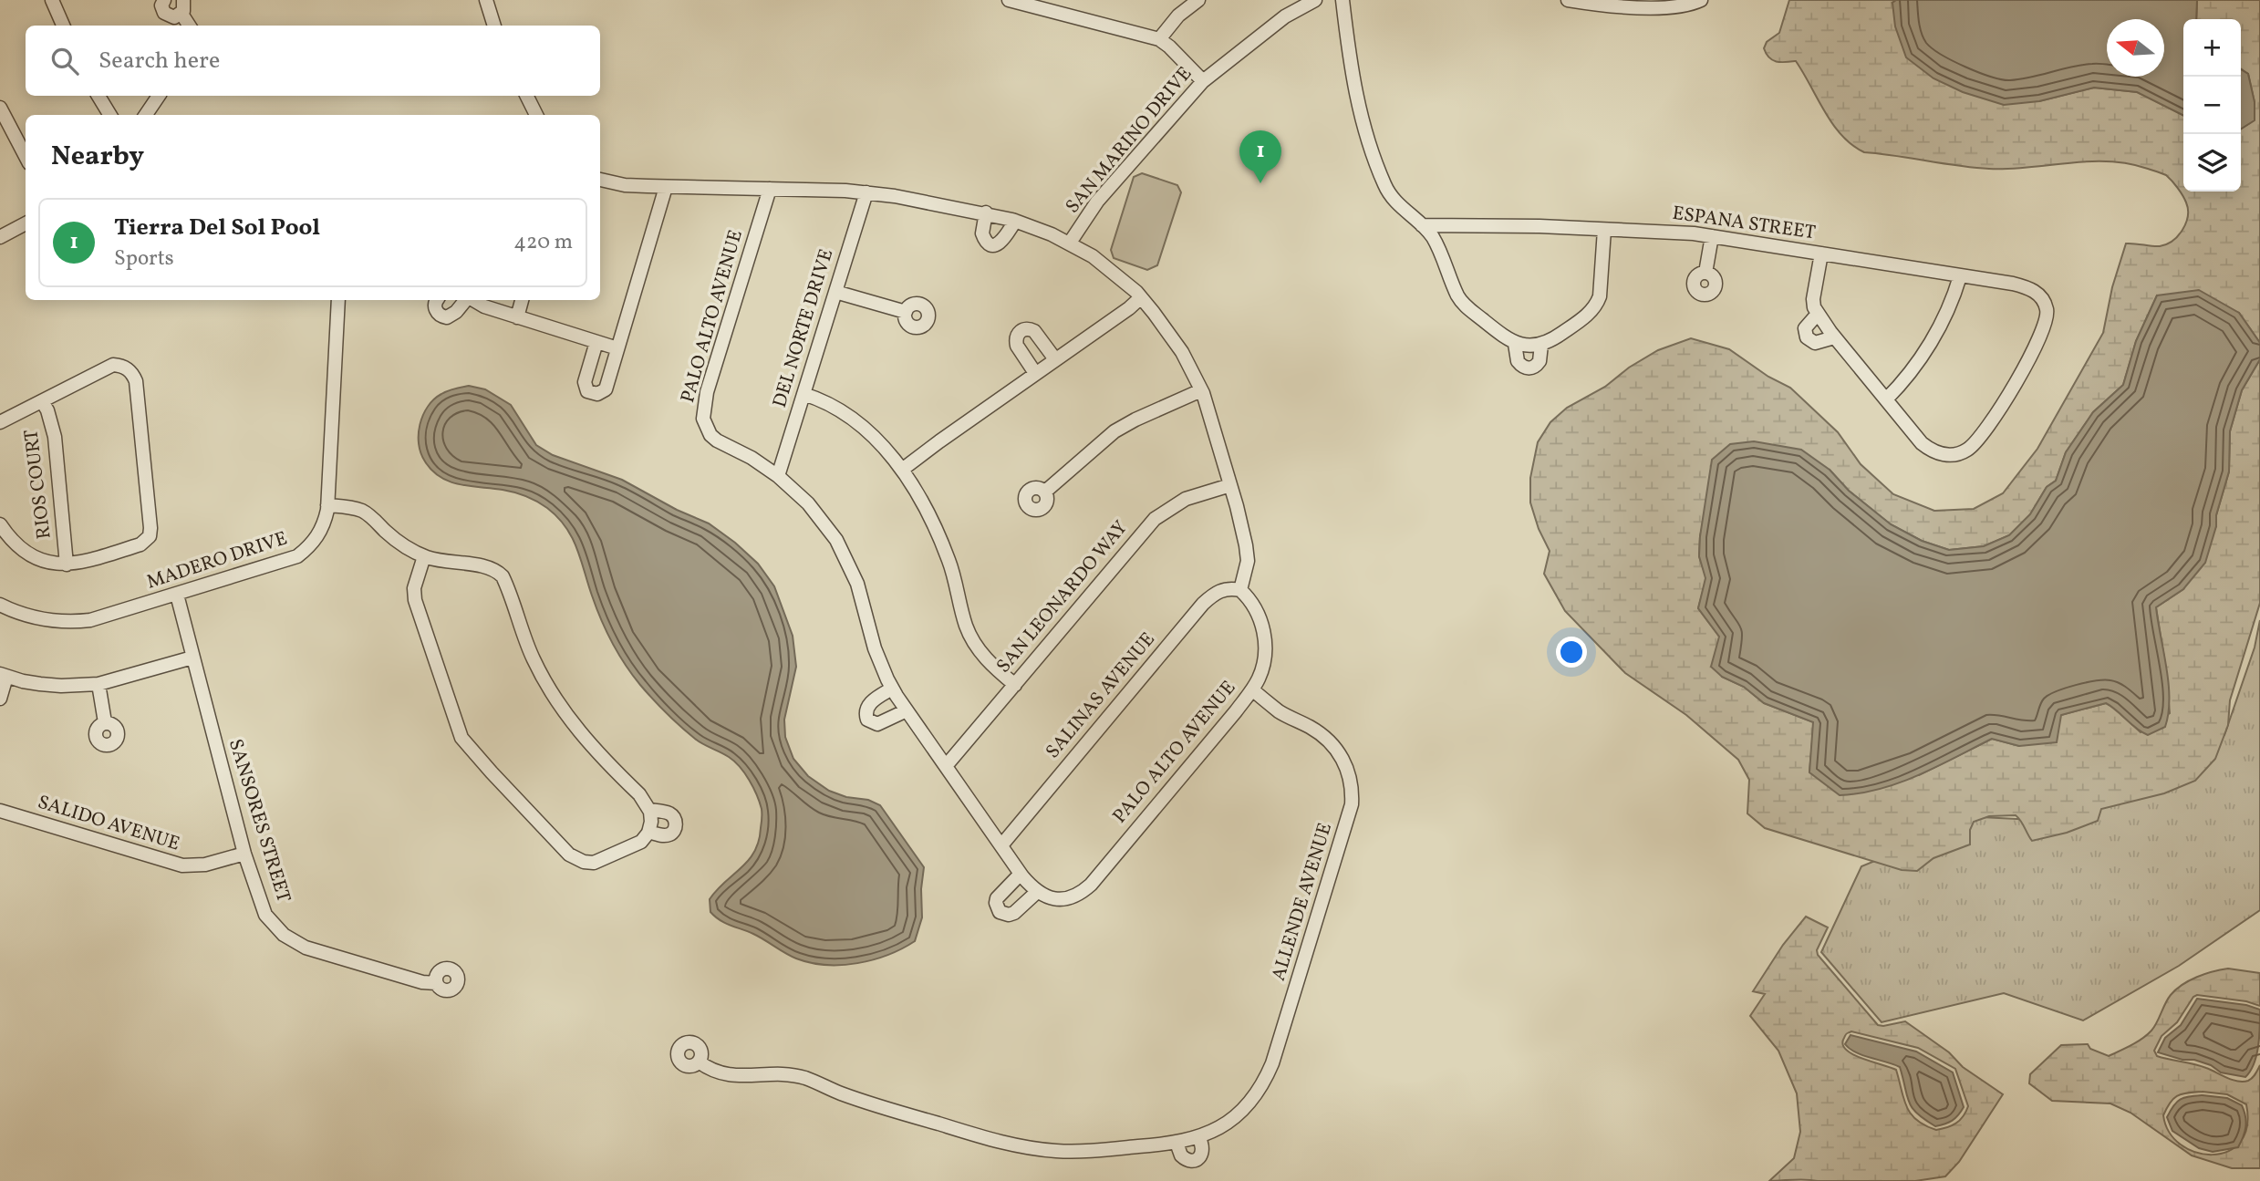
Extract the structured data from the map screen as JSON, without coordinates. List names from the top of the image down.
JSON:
{
  "streets": {
    "street": [
      "SAN MARINO DRIVE",
      "ESPANA STREET",
      "PALO ALTO AVENUE",
      "DEL NORTE DRIVE",
      "RIOS COURT",
      "MADERO DRIVE",
      "SAN LEONARDO WAY",
      "SALINAS AVENUE",
      "SANSORES STREET",
      "SALIDO AVENUE",
      "ALLENDE AVENUE"
    ]
  },
  "crossings": [
    ["PALO ALTO AVENUE", "DEL NORTE DRIVE"],
    ["PALO ALTO AVENUE", "SAN LEONARDO WAY"],
    ["PALO ALTO AVENUE", "SALINAS AVENUE"],
    ["PALO ALTO AVENUE", "ALLENDE AVENUE"],
    ["MADERO DRIVE", "SANSORES STREET"],
    ["SANSORES STREET", "SALIDO AVENUE"]
  ],
  "north": "left",
  "page": {
    "map_buttons": ["+", "−"],
    "search": "Search here",
    "heading": "Nearby",
    "pins": "1",
    "list": [
      {
        "mark": "1",
        "name": "Tierra Del Sol Pool",
        "note": "Sports",
        "value": "420 m"
      }
    ]
  }
}
